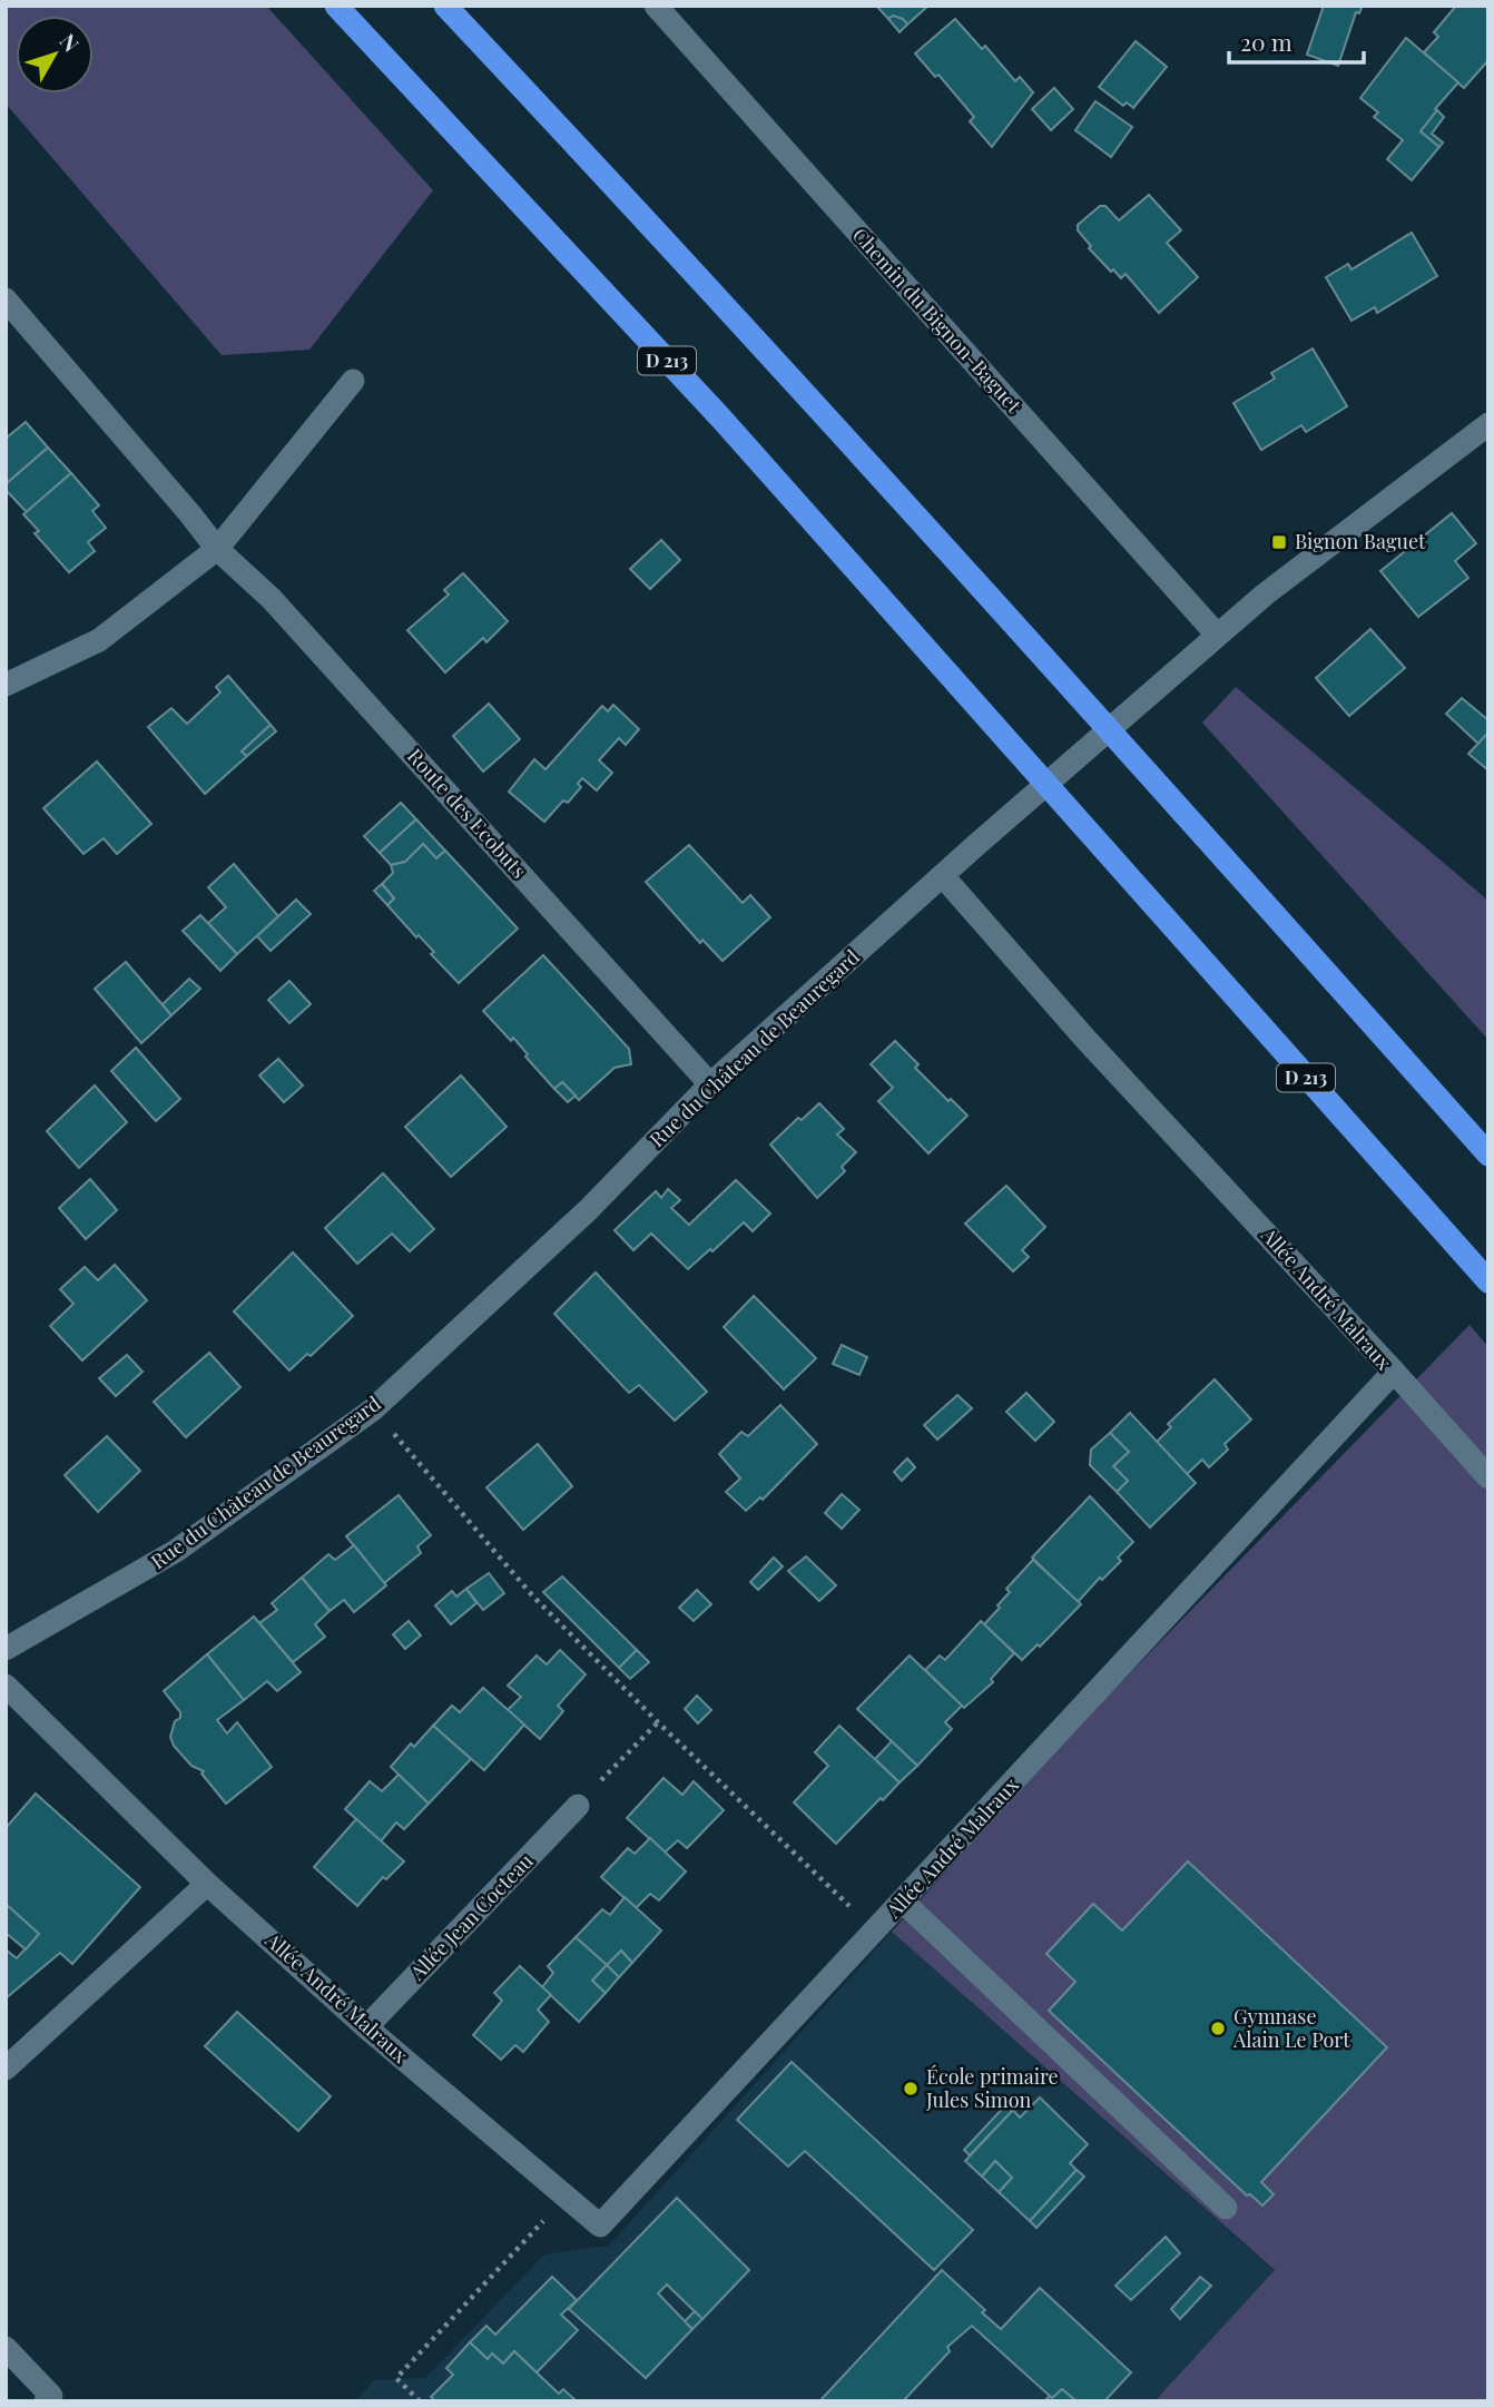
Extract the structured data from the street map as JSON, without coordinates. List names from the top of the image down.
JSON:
{
  "streets": {
    "highway": ["D 213"],
    "street": [
      "Chemin du Bignon-Baguet",
      "Route des Ecobuts",
      "Rue du Château de Beauregard",
      "Allée André Malraux",
      "Allée Jean Cocteau"
    ]
  },
  "crossings": [
    ["Chemin du Bignon-Baguet", "Rue du Château de Beauregard"],
    ["Route des Ecobuts", "Rue du Château de Beauregard"],
    ["Rue du Château de Beauregard", "Allée André Malraux"],
    ["Allée André Malraux", "Allée Jean Cocteau"]
  ],
  "places": {
    "transit": ["Bignon Baguet"],
    "other": ["Gymnase Alain Le Port", "École primaire Jules Simon"]
  },
  "scale_bar": "20 m",
  "north": "top right"
}
